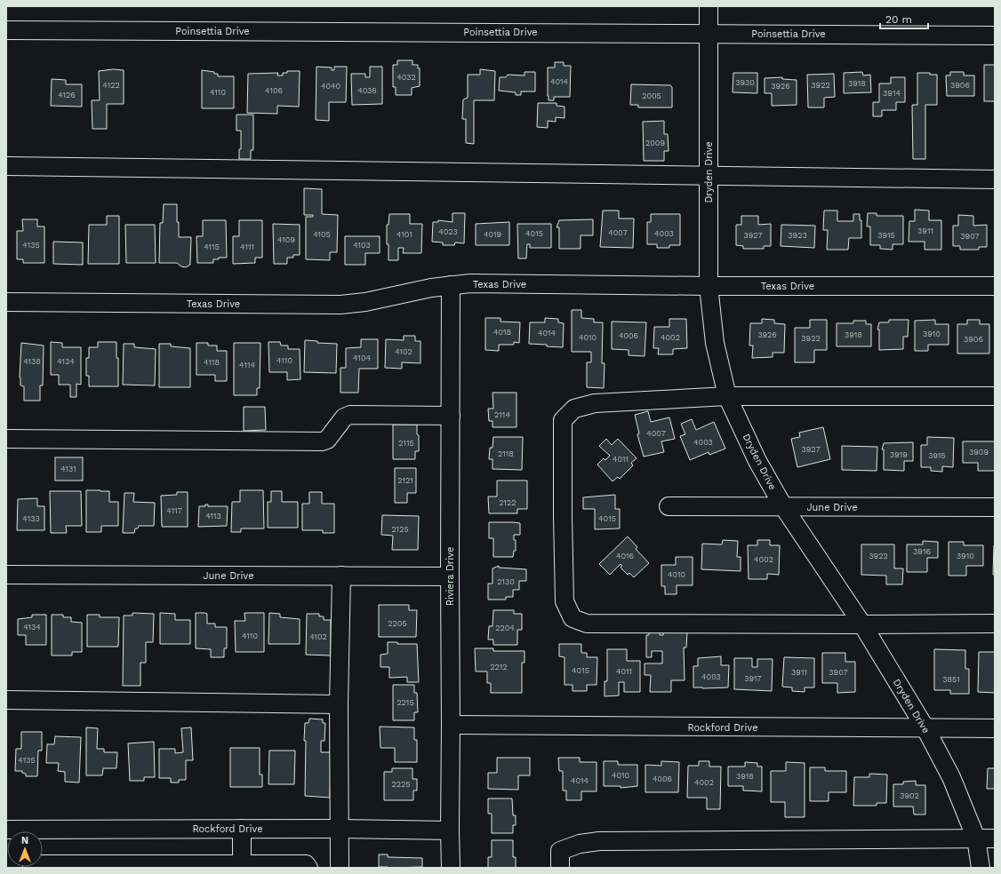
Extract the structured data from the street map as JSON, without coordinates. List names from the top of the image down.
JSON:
{
  "streets": {
    "street": [
      "Poinsettia Drive",
      "Dryden Drive",
      "Texas Drive",
      "June Drive",
      "Riviera Drive",
      "Rockford Drive"
    ]
  },
  "crossings": [
    ["Poinsettia Drive", "Dryden Drive"],
    ["Dryden Drive", "Texas Drive"],
    ["Dryden Drive", "June Drive"],
    ["Dryden Drive", "Rockford Drive"],
    ["Texas Drive", "Riviera Drive"],
    ["June Drive", "Riviera Drive"],
    ["Riviera Drive", "Rockford Drive"]
  ],
  "house_numbers": [
    "4032",
    "4014",
    "3930",
    "3918",
    "4122",
    "3922",
    "3906",
    "4040",
    "3926",
    "4106",
    "4036",
    "4110",
    "3914",
    "4126",
    "2005",
    "2009",
    "3911",
    "4023",
    "4007",
    "4015",
    "4003",
    "4105",
    "4101",
    "4019",
    "3927",
    "3923",
    "3915",
    "3907",
    "4109",
    "4135",
    "4103",
    "4115",
    "4111",
    "4018",
    "4014",
    "3910",
    "3926",
    "3918",
    "4006",
    "4010",
    "4002",
    "3922",
    "3906",
    "4102",
    "4104",
    "4110",
    "4138",
    "4134",
    "4118",
    "4114",
    "2114",
    "4007",
    "4003",
    "2115",
    "3927",
    "3909",
    "2118",
    "3919",
    "3915",
    "4011",
    "4131",
    "2121",
    "2122",
    "4117",
    "4113",
    "4133",
    "4015",
    "2125",
    "3916",
    "4016",
    "3922",
    "3910",
    "4002",
    "4010",
    "2130",
    "2205",
    "4134",
    "2204",
    "4110",
    "4102",
    "2212",
    "4015",
    "4011",
    "3911",
    "3907",
    "4003",
    "3917",
    "3851",
    "2215",
    "4135",
    "4010",
    "3918",
    "4006",
    "4014",
    "4002",
    "2225",
    "3902"
  ],
  "scale_bar": "20 m",
  "north": "top"
}
